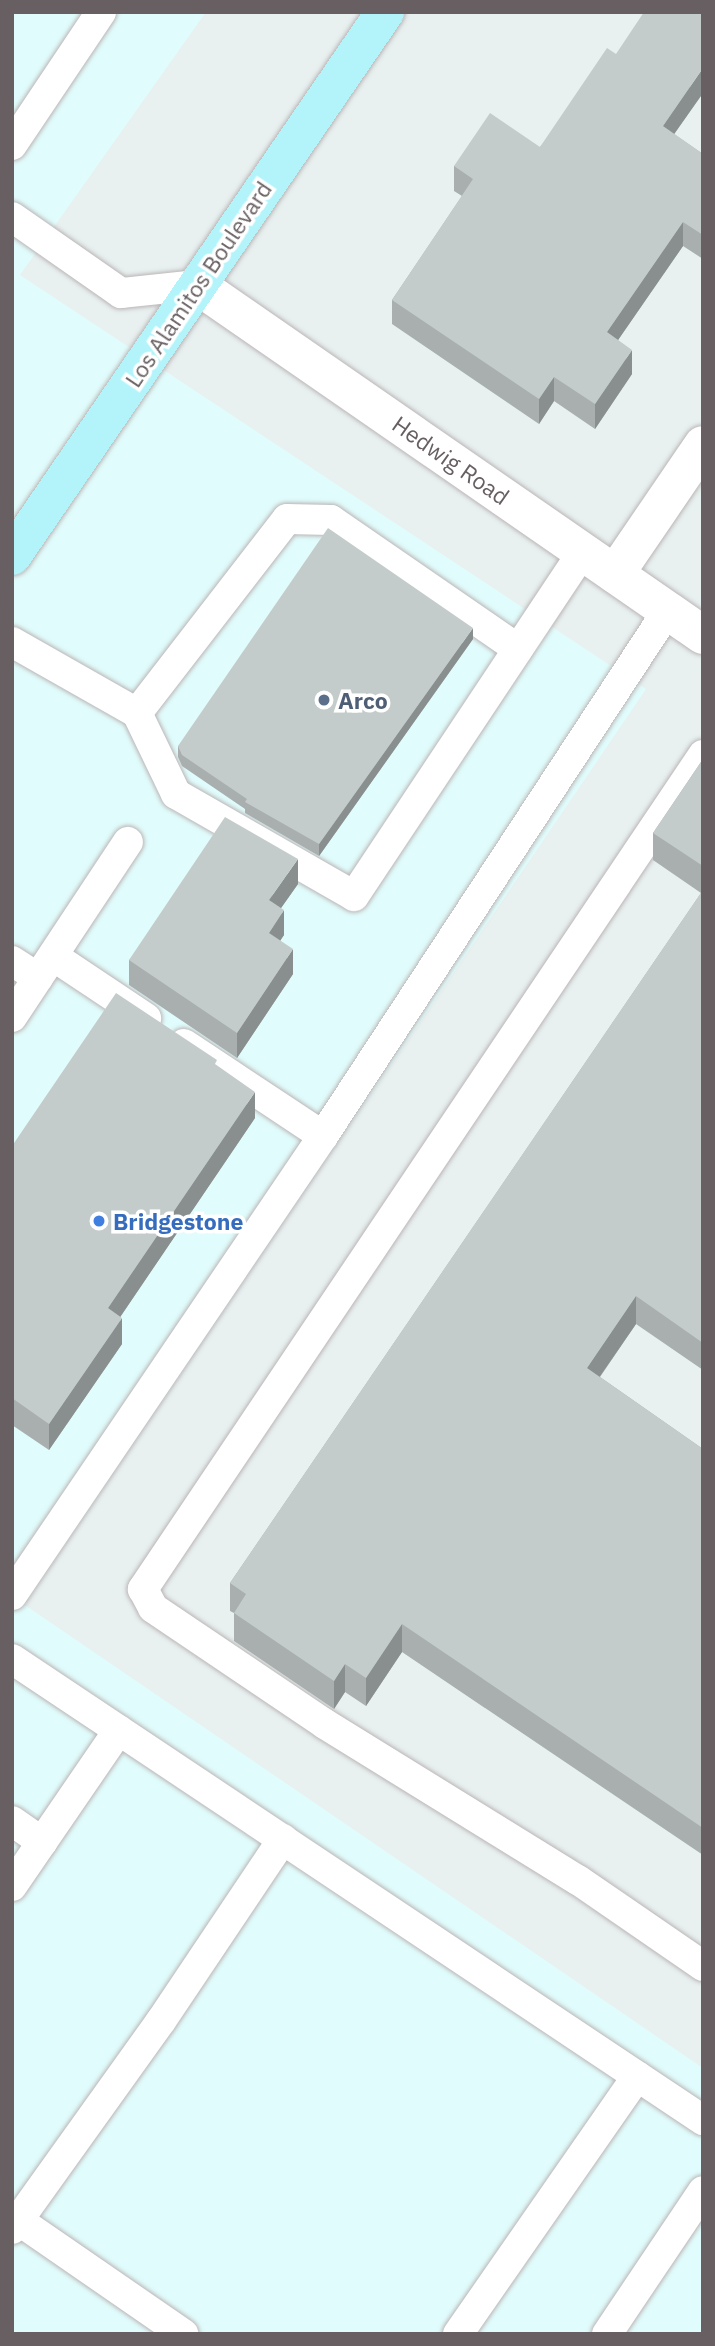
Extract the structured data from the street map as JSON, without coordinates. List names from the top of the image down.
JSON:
{
  "streets": {
    "main road": ["Los Alamitos Boulevard"],
    "street": ["Hedwig Road"]
  },
  "crossings": [
    ["Los Alamitos Boulevard", "Hedwig Road"]
  ],
  "places": ["Arco", "Bridgestone"]
}
